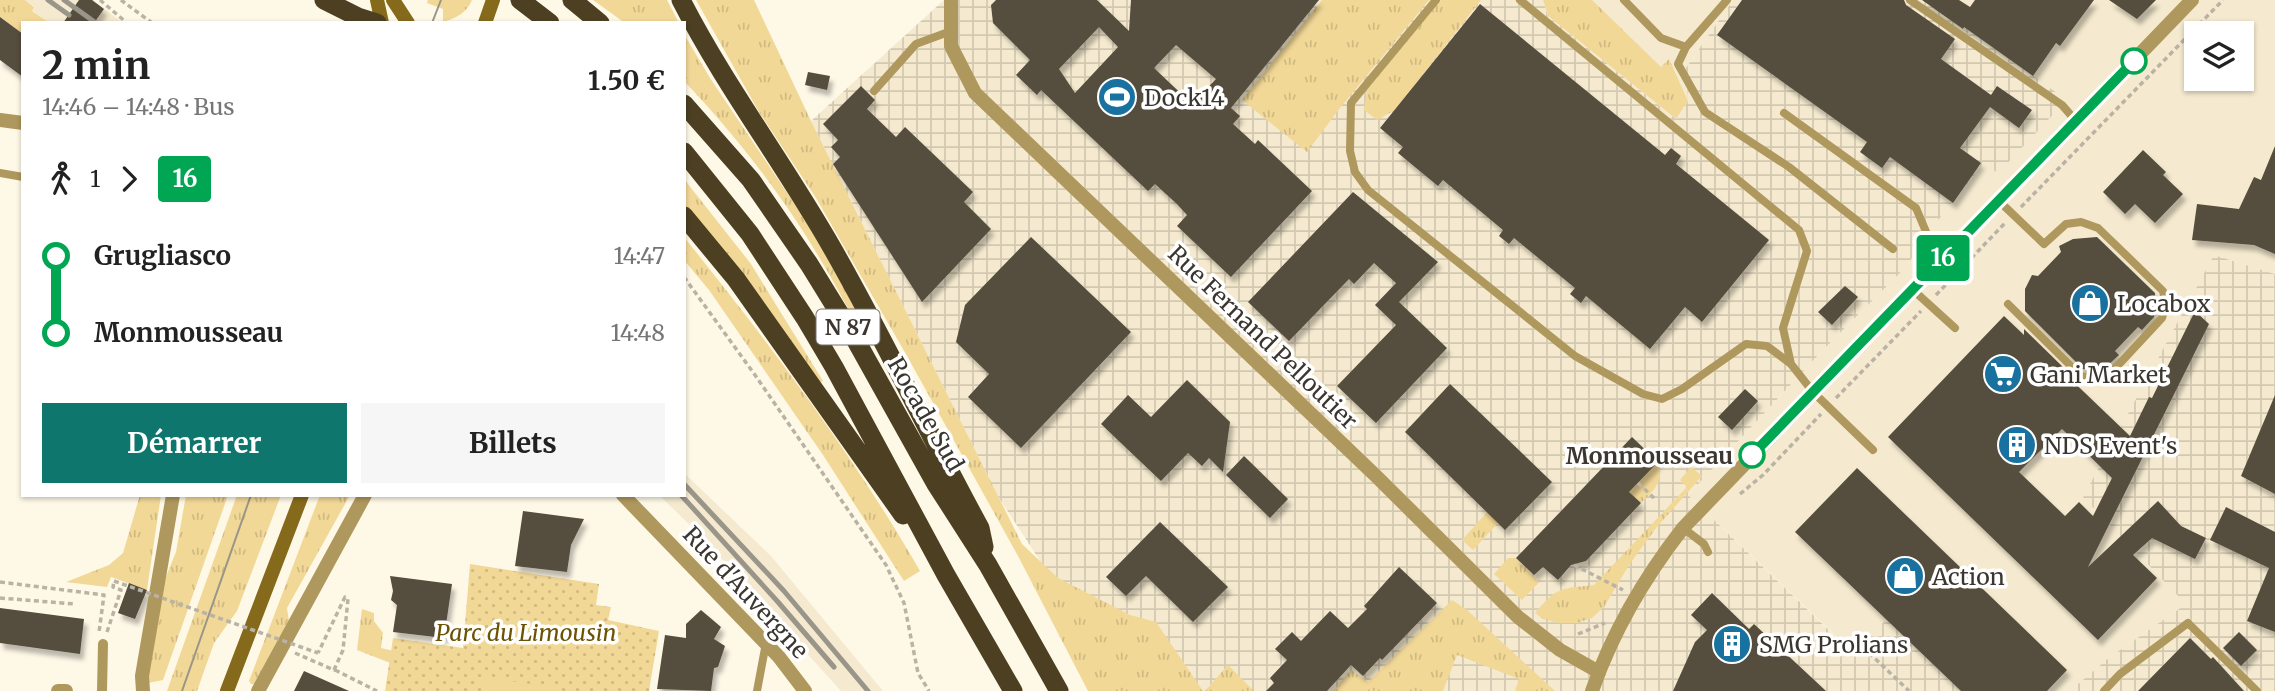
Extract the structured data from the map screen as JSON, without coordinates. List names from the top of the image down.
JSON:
{
  "streets": {
    "highway": ["N 87", "Rocade Sud"],
    "street": ["Rue Fernand Pelloutier", "Rue d'Auvergne"]
  },
  "parks": ["Parc du Limousin"],
  "places": {
    "sports": ["Dock14"],
    "shop": ["Locabox", "Action"],
    "supermarket": ["Gani Market"],
    "building": ["NDS Event's", "SMG Prolians"],
    "other": ["Monmousseau"]
  },
  "lines": ["bus line 16"],
  "page": {
    "on_map": "16",
    "heading": ["2 min", "14:46 – 14:48 · Bus", "1.50 €"],
    "legs": ["1", "16"],
    "list": [
      {
        "name": "Grugliasco",
        "value": "14:47"
      },
      {
        "name": "Monmousseau",
        "value": "14:48"
      }
    ],
    "buttons": ["Démarrer", "Billets"]
  }
}
